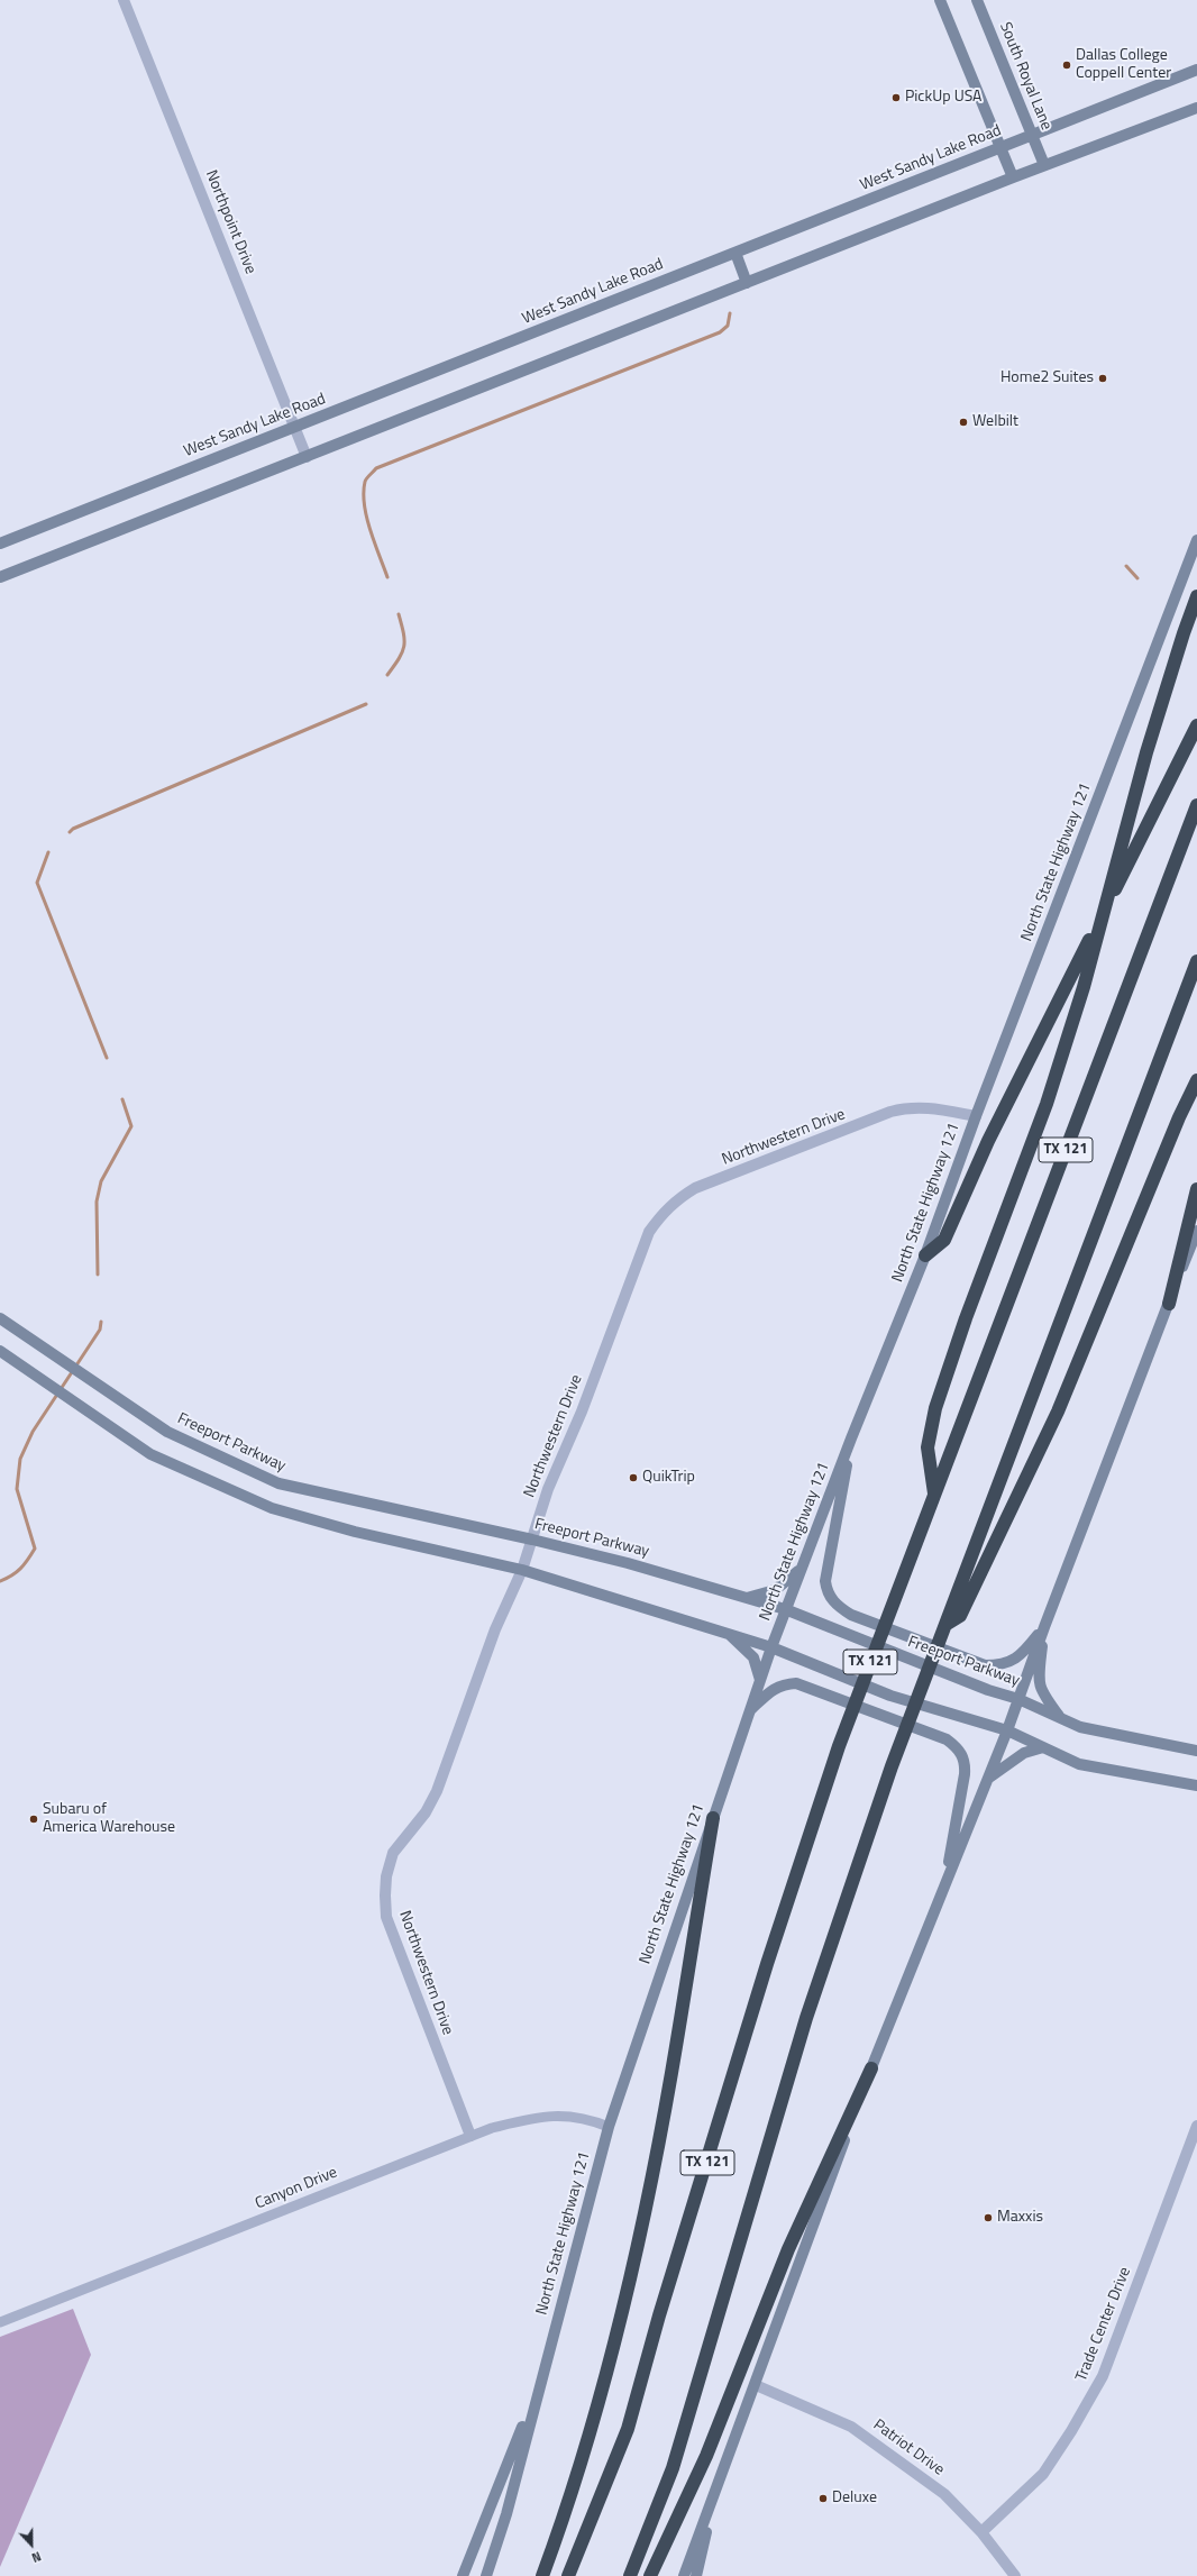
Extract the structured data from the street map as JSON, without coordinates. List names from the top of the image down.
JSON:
{
  "streets": {
    "highway": ["TX 121"],
    "main road": [
      "South Royal Lane",
      "West Sandy Lake Road",
      "North State Highway 121",
      "Freeport Parkway"
    ],
    "street": [
      "Northpoint Drive",
      "Northwestern Drive",
      "Canyon Drive",
      "Trade Center Drive",
      "Patriot Drive"
    ]
  },
  "crossings": [
    ["South Royal Lane", "West Sandy Lake Road"],
    ["West Sandy Lake Road", "Northpoint Drive"],
    ["North State Highway 121", "Northwestern Drive"],
    ["North State Highway 121", "Freeport Parkway"],
    ["North State Highway 121", "Canyon Drive"],
    ["Northwestern Drive", "Freeport Parkway"],
    ["Northwestern Drive", "Canyon Drive"],
    ["Trade Center Drive", "Patriot Drive"]
  ],
  "places": [
    "Dallas College Coppell Center",
    "PickUp USA",
    "Home2 Suites",
    "Welbilt",
    "QuikTrip",
    "Subaru of America Warehouse",
    "Maxxis",
    "Deluxe"
  ],
  "north": "bottom"
}
